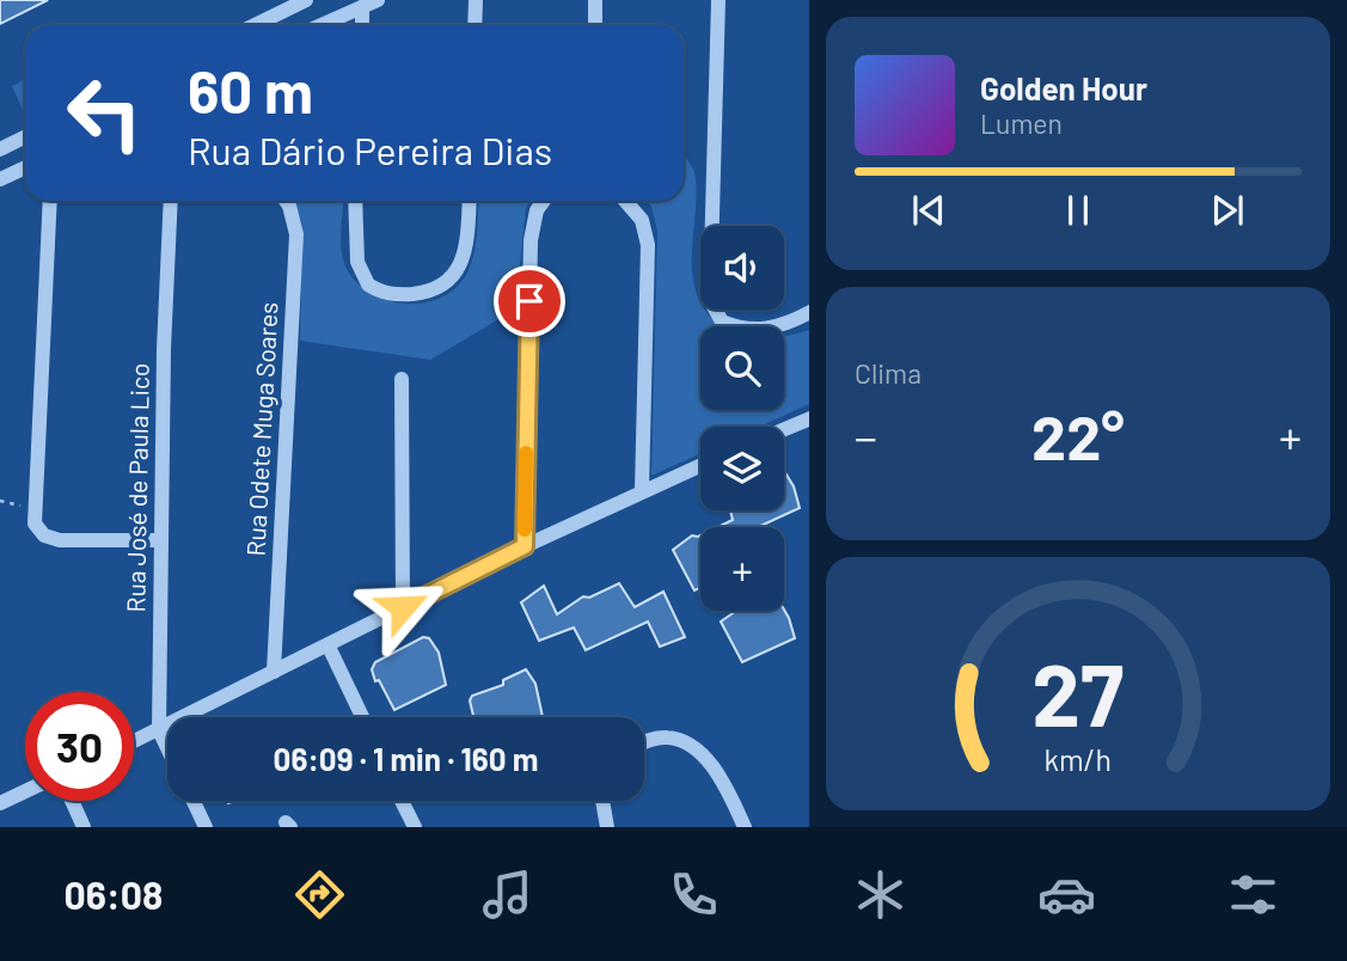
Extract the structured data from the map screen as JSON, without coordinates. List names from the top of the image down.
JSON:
{
  "streets": {
    "street": ["Rua Odete Muga Soares", "Rua José de Paula Lico"]
  },
  "page": {
    "turn": ["60 m", "Rua Dário Pereira Dias"],
    "song": ["Golden Hour", "Lumen"],
    "map_buttons": "+",
    "tile": "Clima",
    "heat": ["−", "22°", "+"],
    "limit": "30",
    "trip": "06:09 · 1 min · 160 m",
    "tabs": "06:08",
    "gauge": ["27", "km/h"]
  }
}
